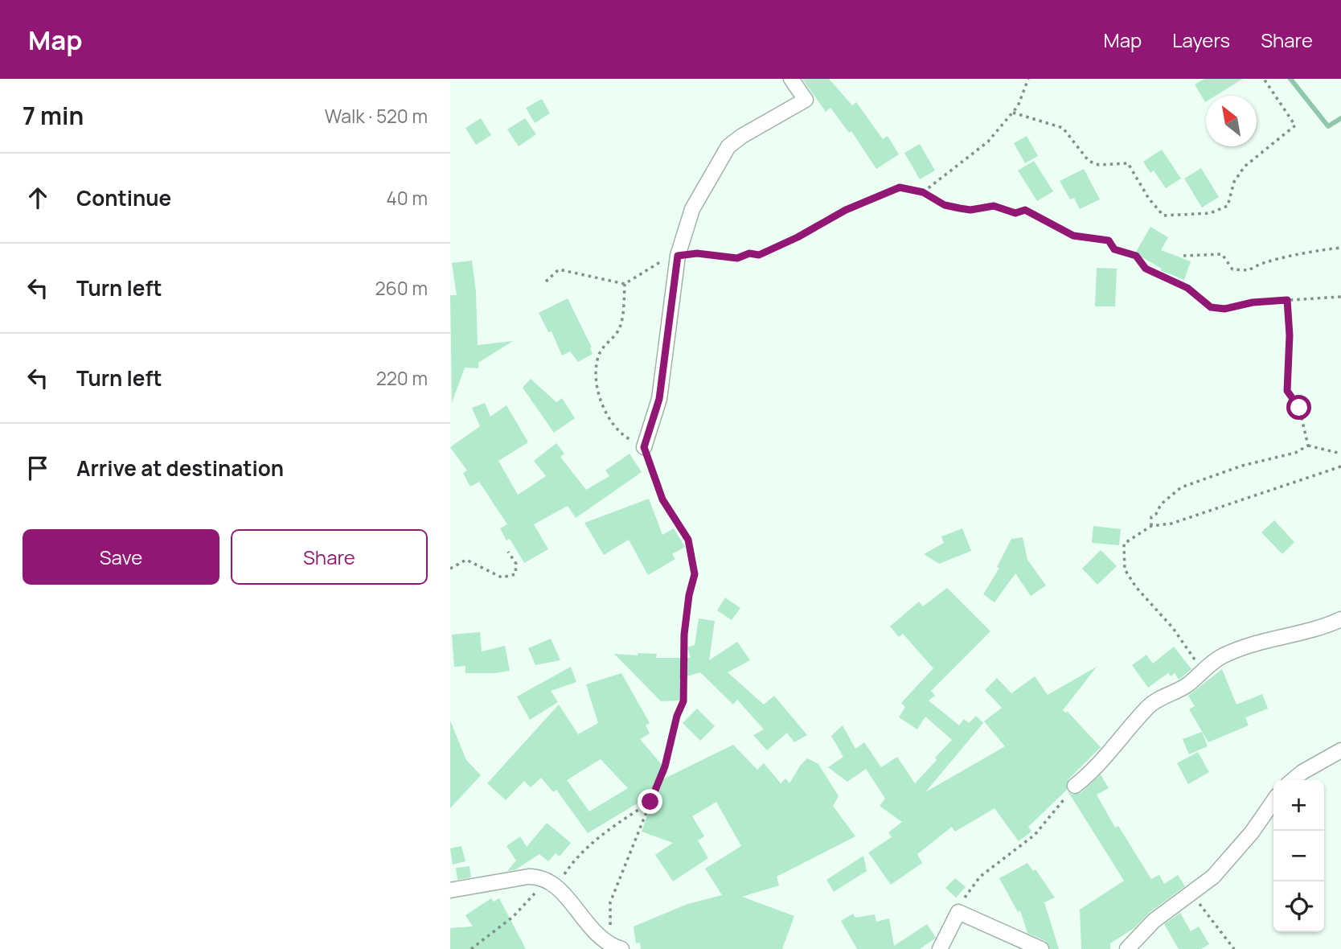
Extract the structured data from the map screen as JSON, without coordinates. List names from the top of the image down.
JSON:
{
  "north": "top left",
  "page": {
    "header": "Map",
    "nav": ["Map", "Layers", "Share"],
    "heading": ["7 min", "Walk · 520 m"],
    "list": [
      ["Continue", "40 m"],
      ["Turn left", "260 m"],
      ["Turn left", "220 m"],
      "Arrive at destination"
    ],
    "buttons": ["Save", "Share"],
    "map_buttons": ["+", "−"]
  }
}
